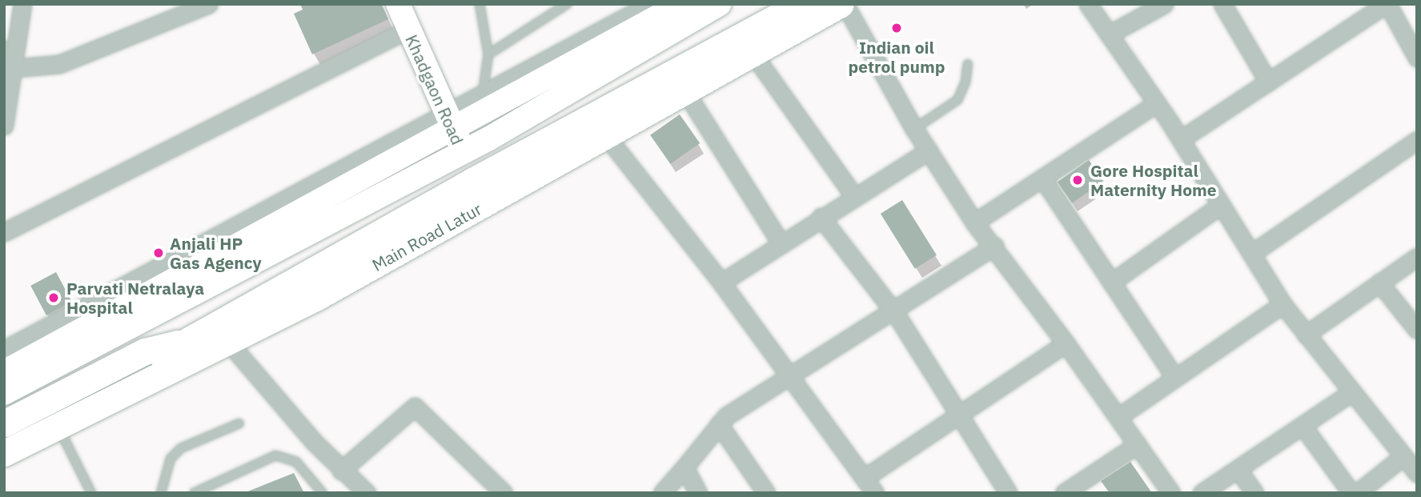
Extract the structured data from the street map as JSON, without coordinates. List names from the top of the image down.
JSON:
{
  "streets": {
    "main road": ["Main Road Latur"],
    "street": ["Khadgaon Road"]
  },
  "crossings": [
    ["Khadgaon Road", "Main Road Latur"]
  ],
  "places": [
    "Indian oil petrol pump",
    "Gore Hospital Maternity Home",
    "Anjali HP Gas Agency",
    "Parvati Netralaya Hospital"
  ]
}
